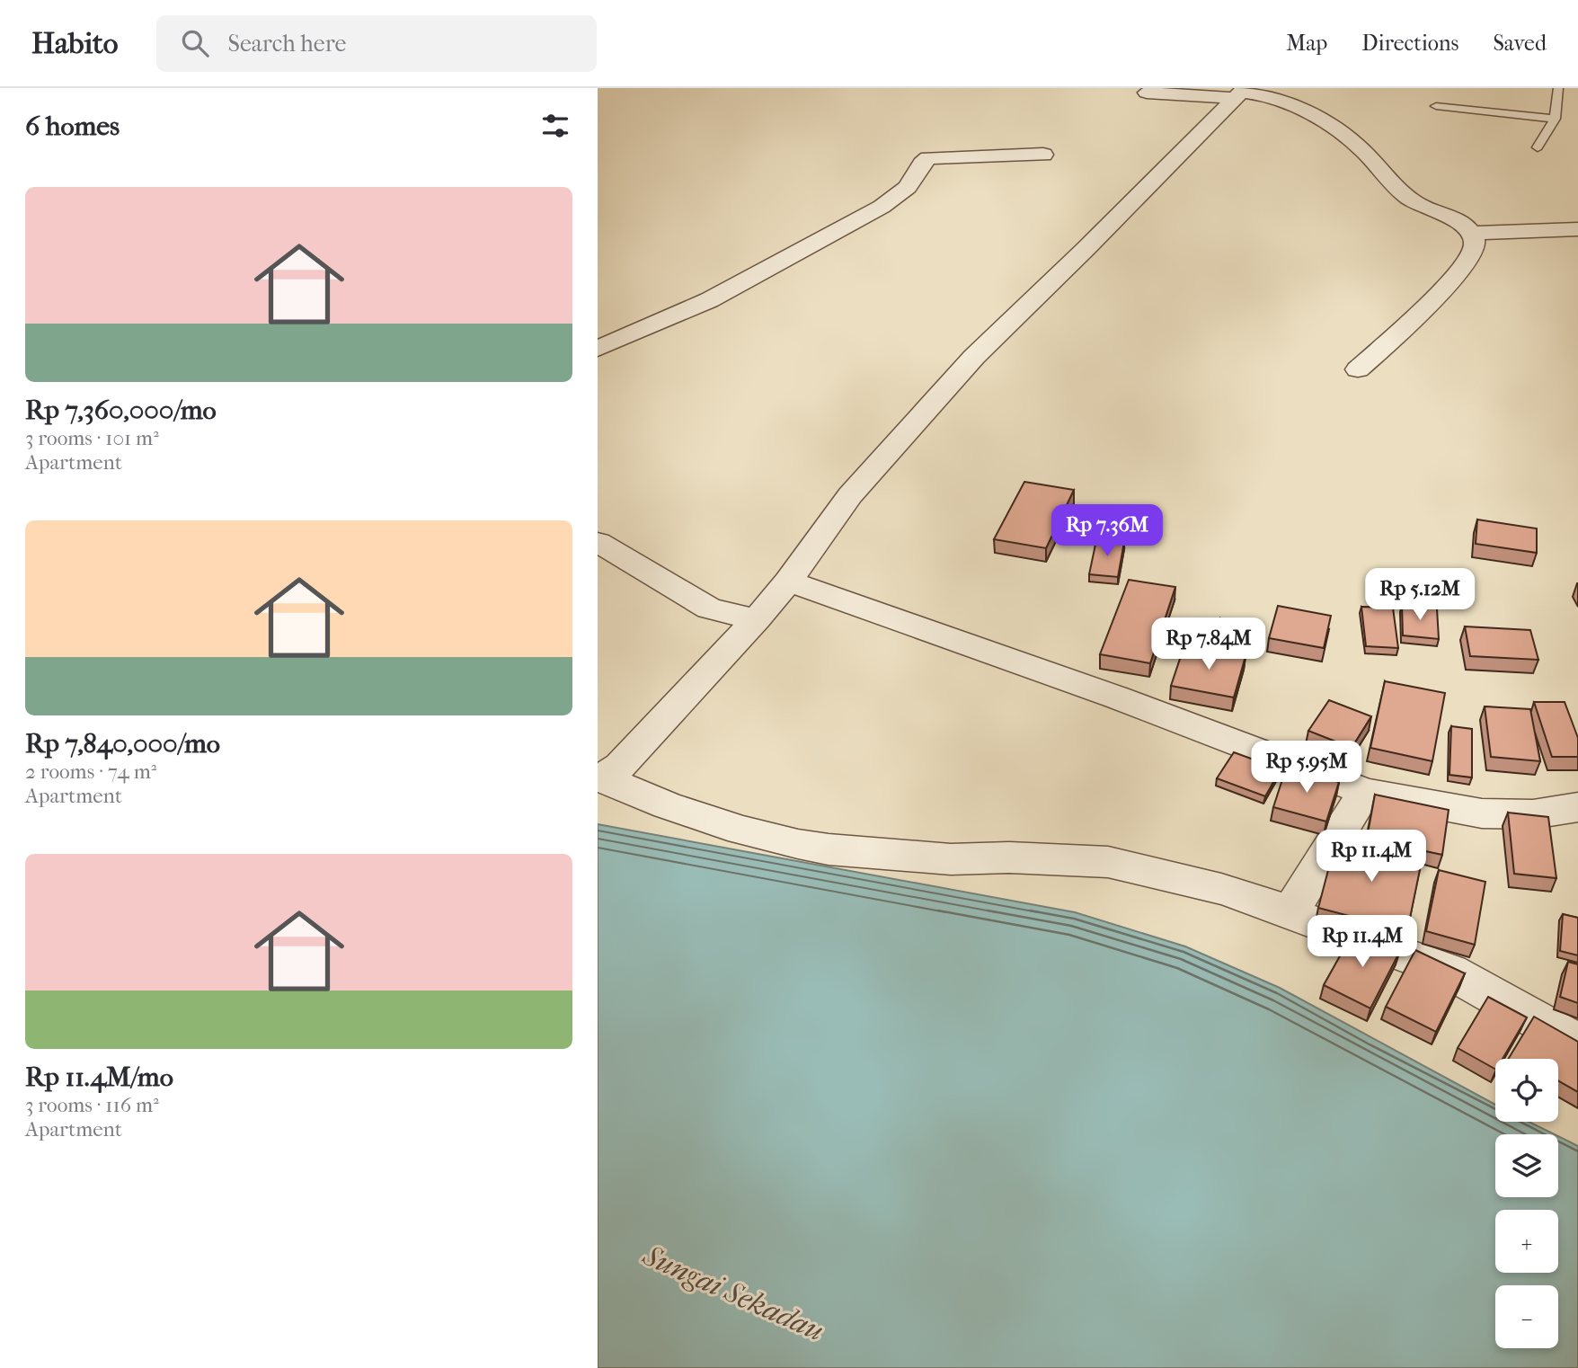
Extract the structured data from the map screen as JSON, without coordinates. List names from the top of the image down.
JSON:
{
  "water": ["Sungai Sekadau"],
  "page": {
    "header": "Habito",
    "search": "Search here",
    "nav": ["Map", "Directions", "Saved"],
    "heading": "6 homes",
    "list": [
      {
        "name": "Rp 7,360,000/mo",
        "note": "3 rooms · 101 m² · Apartment"
      },
      {
        "name": "Rp 7,840,000/mo",
        "note": "2 rooms · 74 m² · Apartment"
      },
      {
        "name": "Rp 11.4M/mo",
        "note": "3 rooms · 116 m² · Apartment"
      }
    ],
    "price": [
      "Rp 7.36M",
      "Rp 5.12M",
      "Rp 7.84M",
      "Rp 5.95M",
      "Rp 11.4M",
      "Rp 11.4M"
    ],
    "map_buttons": ["+", "−"]
  }
}
